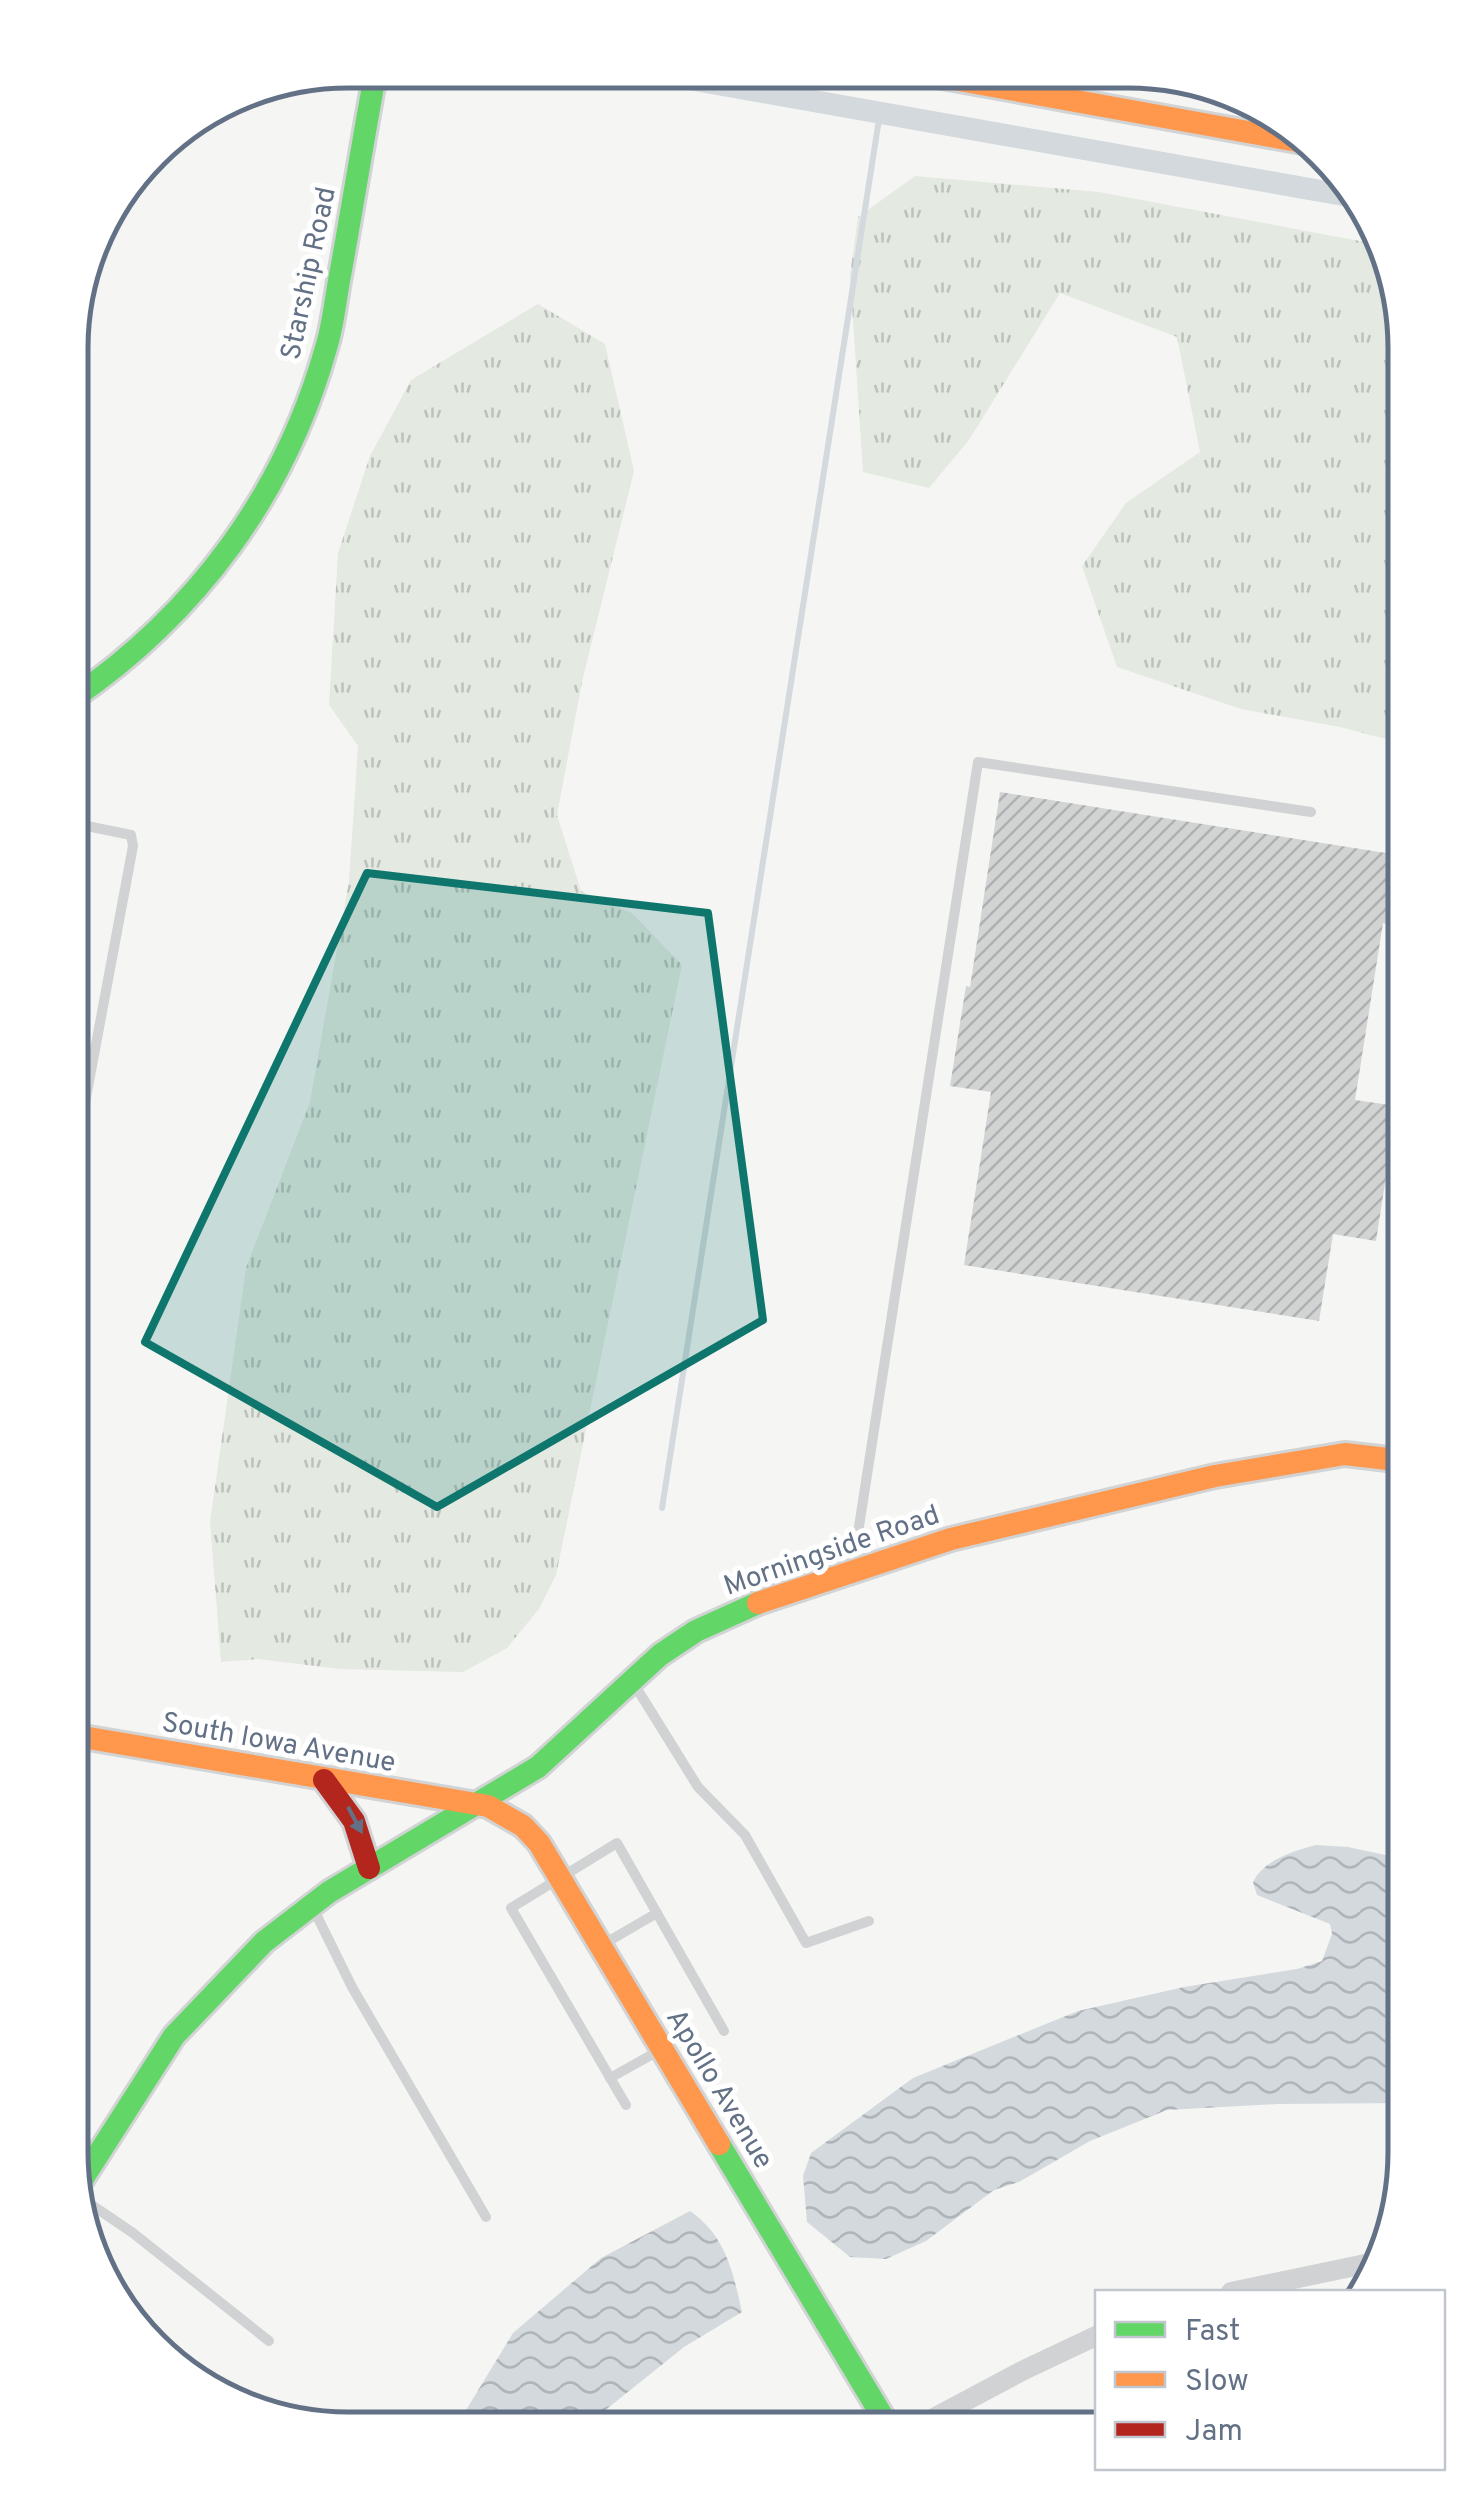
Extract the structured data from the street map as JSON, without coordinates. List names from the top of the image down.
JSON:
{
  "streets": {
    "street": [
      "Starship Road",
      "Morningside Road",
      "South Iowa Avenue",
      "Apollo Avenue"
    ]
  },
  "crossings": [
    ["Morningside Road", "South Iowa Avenue"],
    ["Morningside Road", "Apollo Avenue"],
    ["South Iowa Avenue", "Apollo Avenue"]
  ],
  "legend": ["Fast", "Slow", "Jam"]
}
